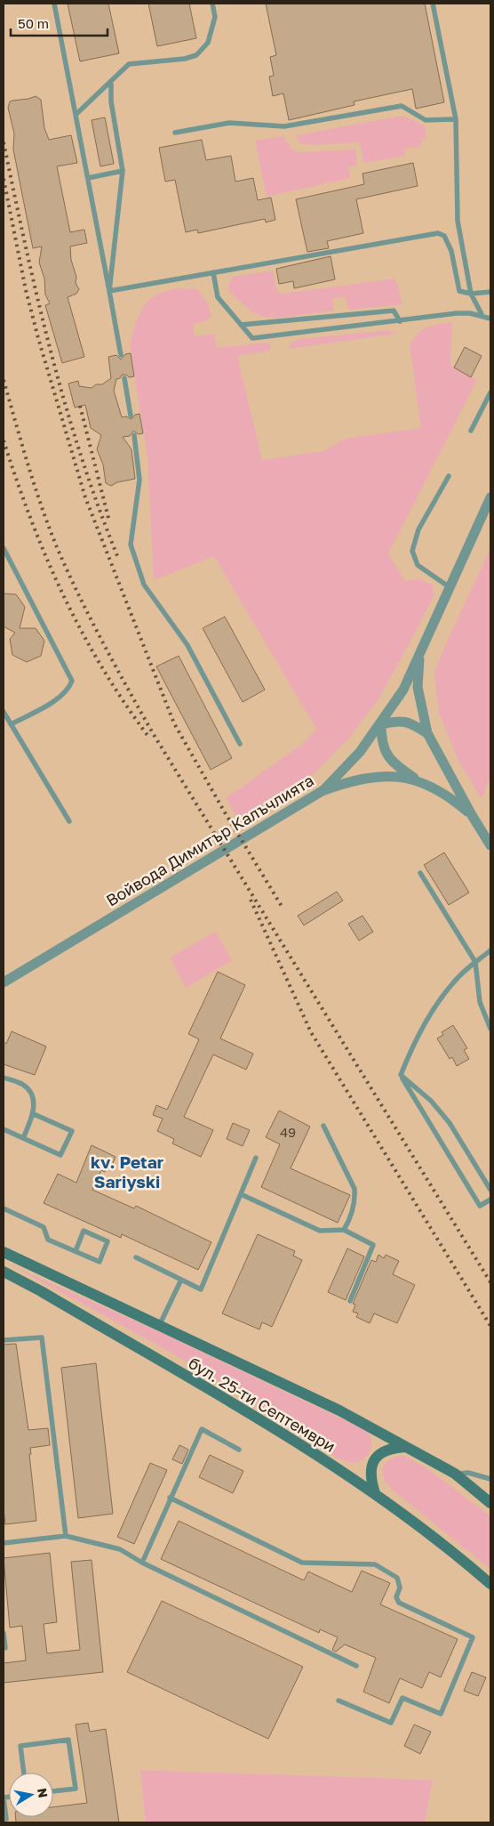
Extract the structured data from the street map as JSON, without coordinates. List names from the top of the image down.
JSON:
{
  "streets": {
    "main road": ["бул. 25-ти Септември"],
    "street": ["Войвода Димитър Калъчлията"]
  },
  "districts": ["kv. Petar Sariyski"],
  "house_numbers": ["49"],
  "scale_bar": "50 m",
  "north": "right"
}
